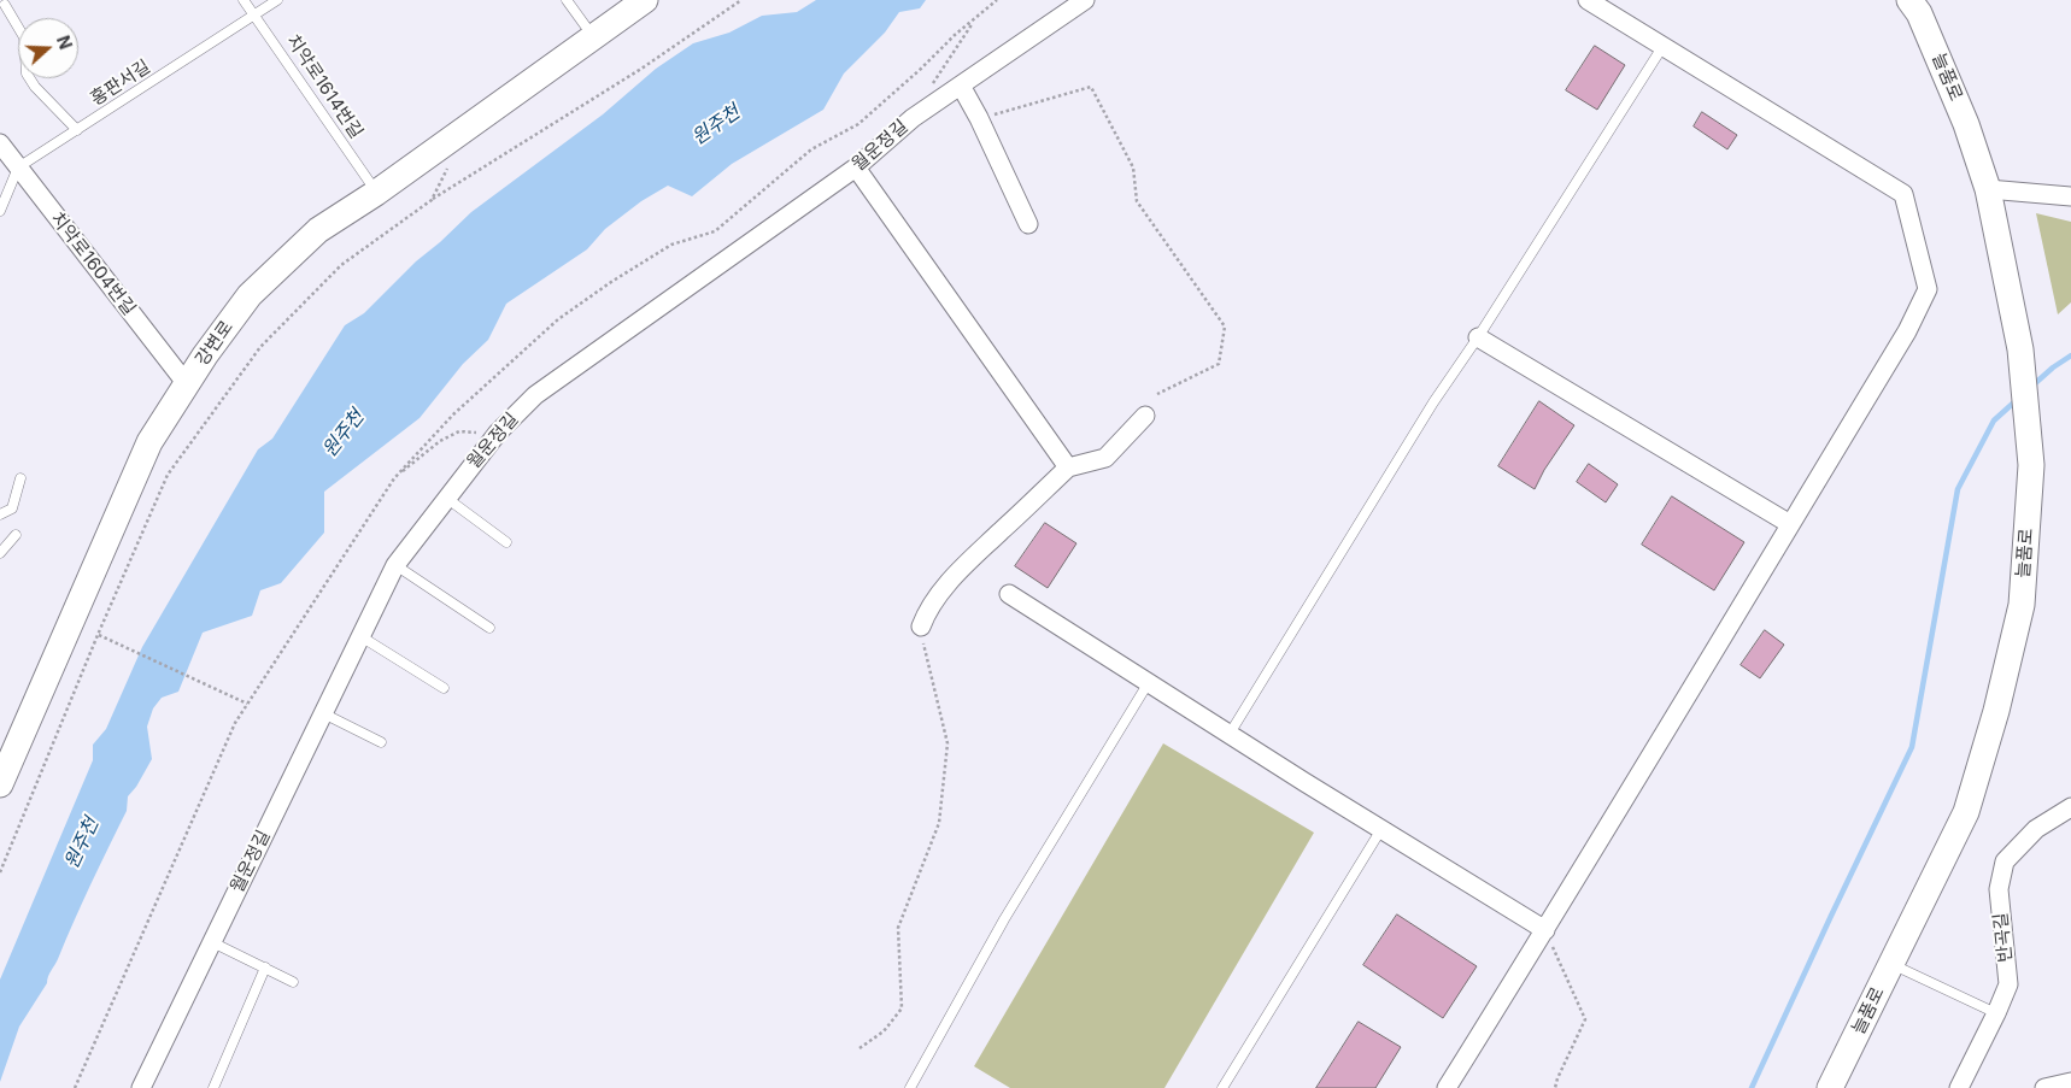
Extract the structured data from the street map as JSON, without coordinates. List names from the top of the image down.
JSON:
{
  "streets": {
    "street": [
      "늘품로",
      "월운정길",
      "치악로1604번길",
      "강변로",
      "반곡길"
    ],
    "lane": ["홍판서길", "치악로1614번길"]
  },
  "crossings": [
    ["홍판서길", "치악로1614번길"],
    ["홍판서길", "치악로1604번길"],
    ["치악로1614번길", "강변로"],
    ["치악로1604번길", "강변로"]
  ],
  "water": ["원주천"],
  "north": "right"
}
